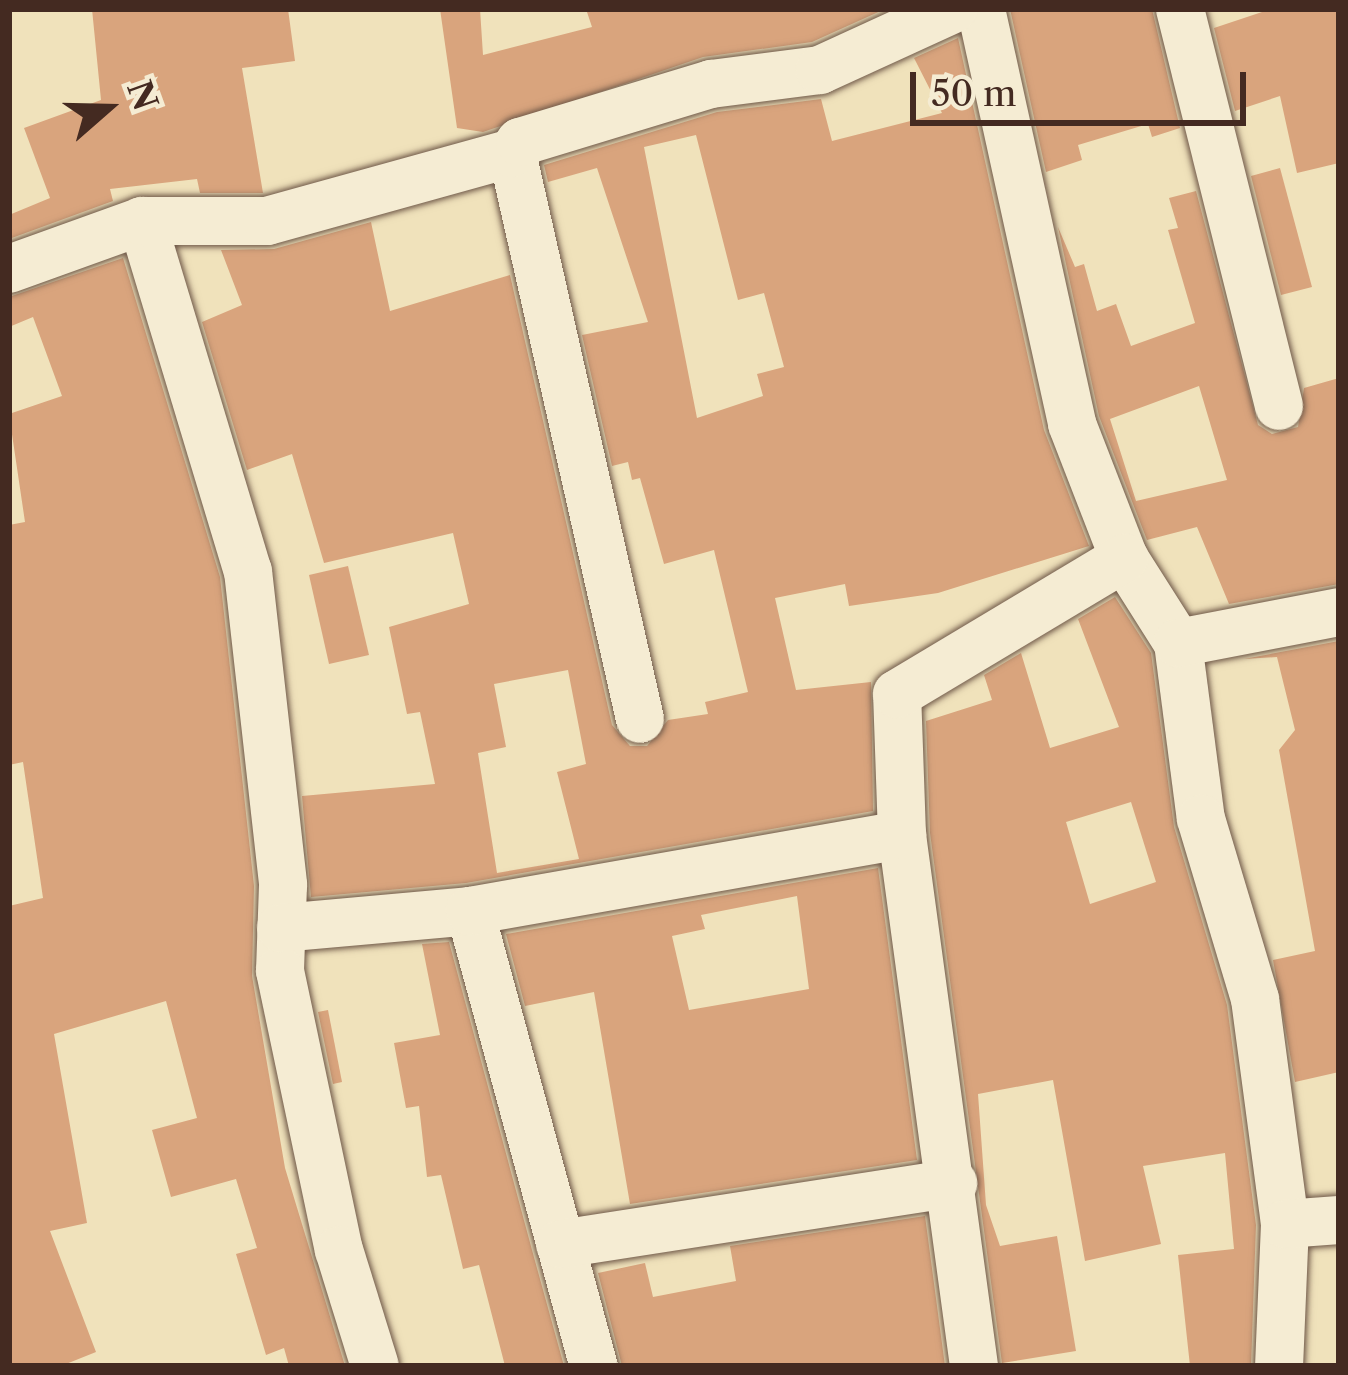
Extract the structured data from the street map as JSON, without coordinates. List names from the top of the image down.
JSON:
{
  "scale_bar": "50 m",
  "north": "right"
}
